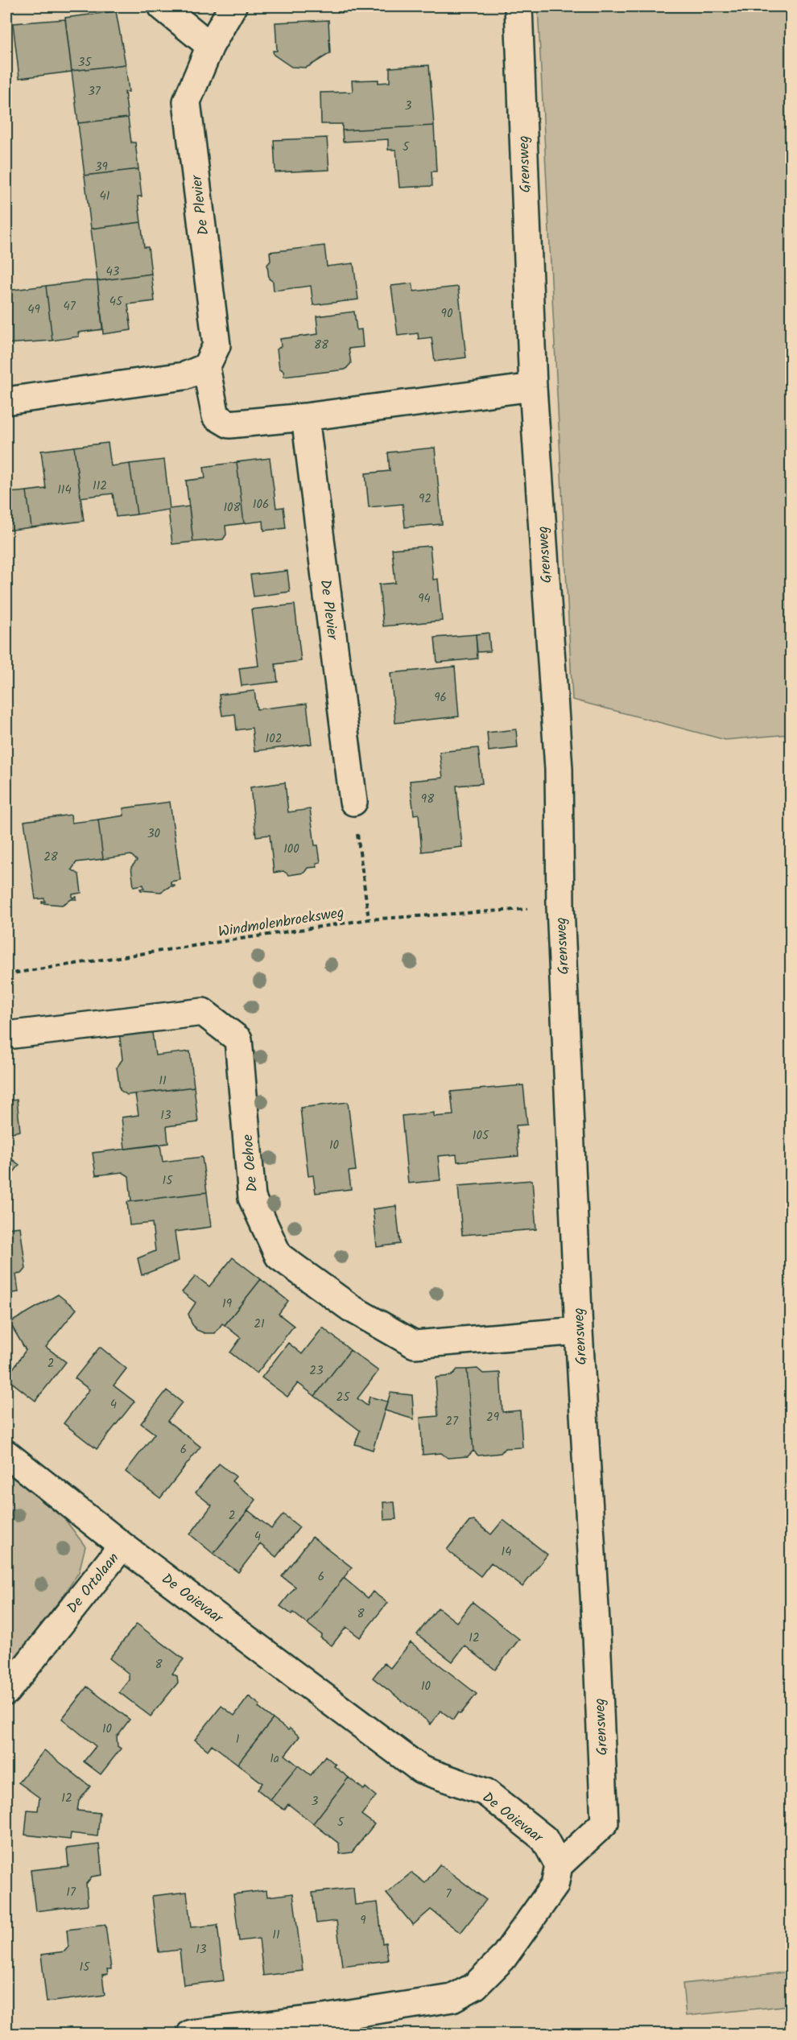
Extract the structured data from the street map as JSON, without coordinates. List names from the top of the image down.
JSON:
{
  "streets": {
    "street": [
      "Grensweg",
      "De Plevier",
      "De Oehoe",
      "De Ortolaan",
      "De Ooievaar"
    ],
    "path": ["Windmolenbroeksweg"]
  },
  "crossings": [
    ["Grensweg", "Windmolenbroeksweg"],
    ["Grensweg", "De Oehoe"],
    ["Grensweg", "De Ooievaar"],
    ["De Ortolaan", "De Ooievaar"]
  ],
  "house_numbers": [
    "35",
    "37",
    "3",
    "5",
    "39",
    "41",
    "43",
    "45",
    "47",
    "49",
    "90",
    "88",
    "112",
    "114",
    "92",
    "106",
    "108",
    "94",
    "96",
    "102",
    "98",
    "30",
    "100",
    "28",
    "11",
    "13",
    "105",
    "10",
    "15",
    "19",
    "21",
    "2",
    "23",
    "25",
    "4",
    "29",
    "27",
    "6",
    "2",
    "4",
    "14",
    "6",
    "8",
    "12",
    "8",
    "10",
    "10",
    "1",
    "1a",
    "12",
    "3",
    "5",
    "17",
    "7",
    "9",
    "11",
    "13",
    "15"
  ]
}
